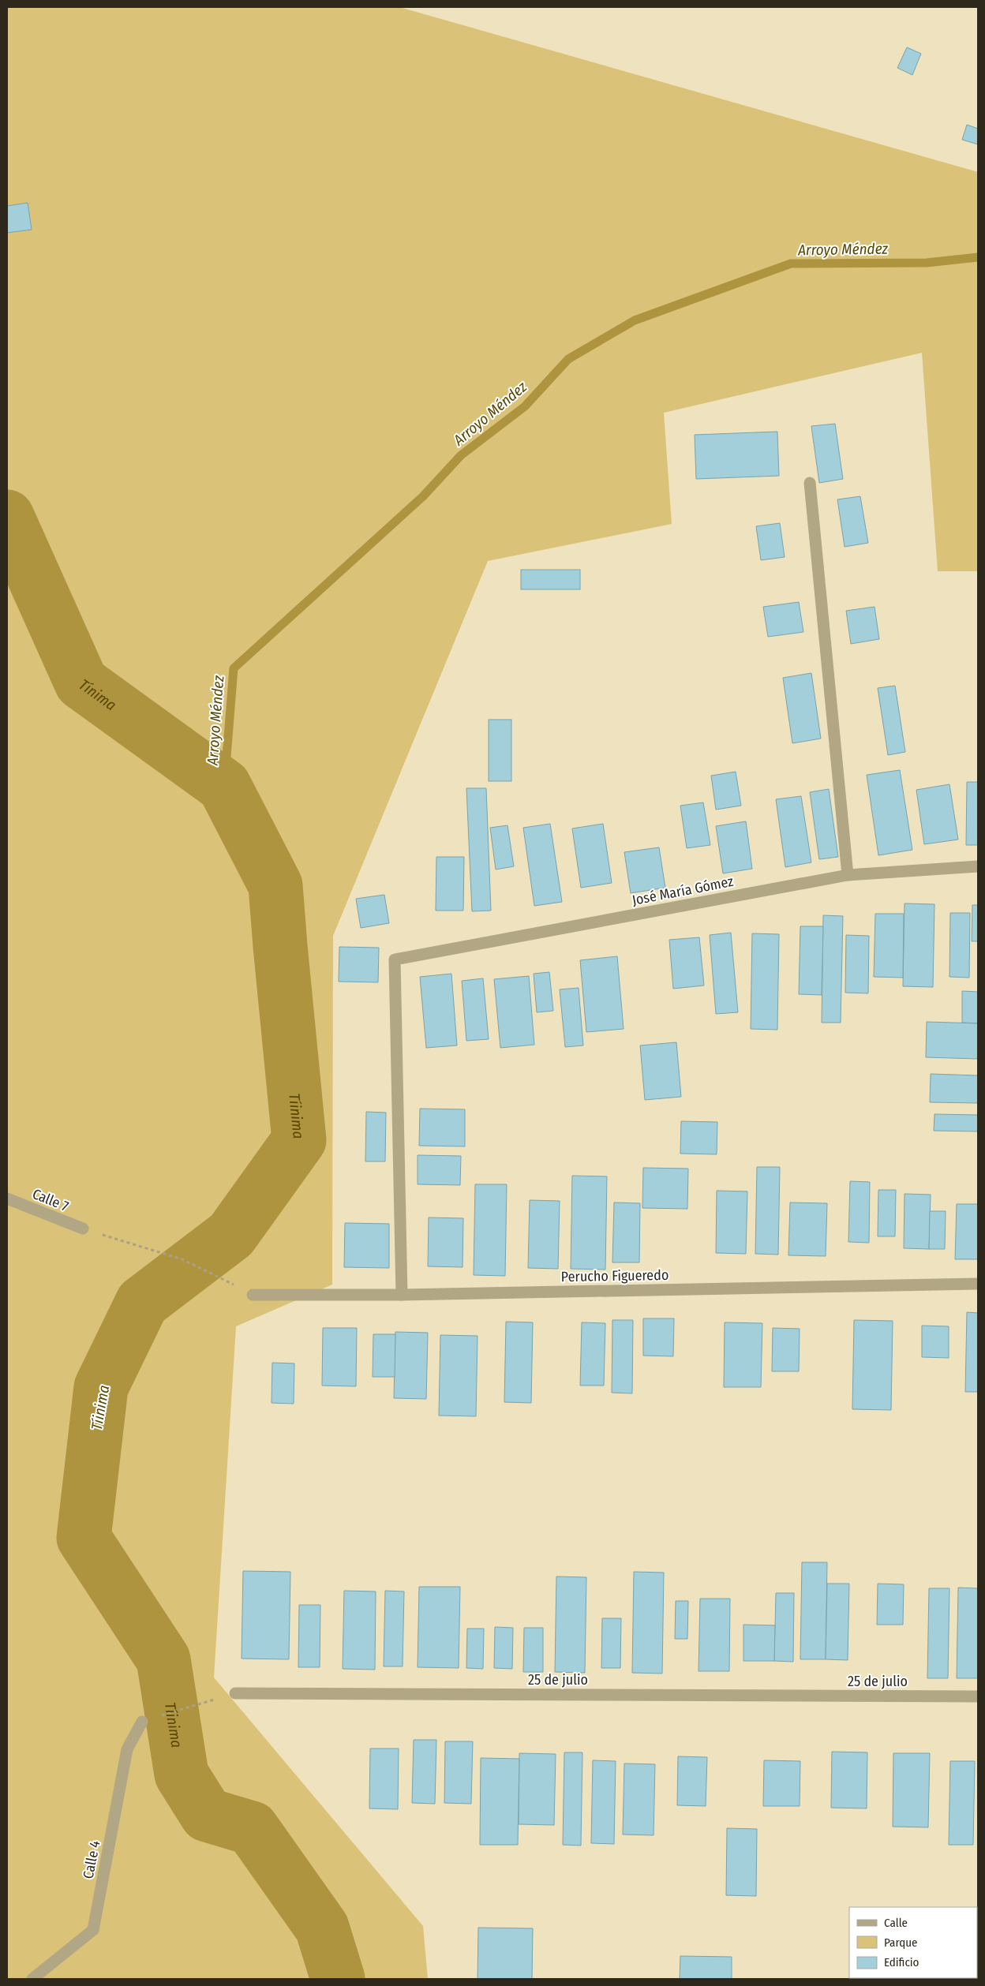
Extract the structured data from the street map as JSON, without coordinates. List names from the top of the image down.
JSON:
{
  "streets": {
    "street": [
      "José María Gómez",
      "Calle 7",
      "Perucho Figueredo",
      "25 de julio",
      "Calle 4"
    ]
  },
  "crossings": [
    ["José María Gómez", "Perucho Figueredo"]
  ],
  "water": ["Arroyo Méndez", "Tínima", "Tíinima"],
  "legend": ["Calle", "Parque", "Edificio"]
}
